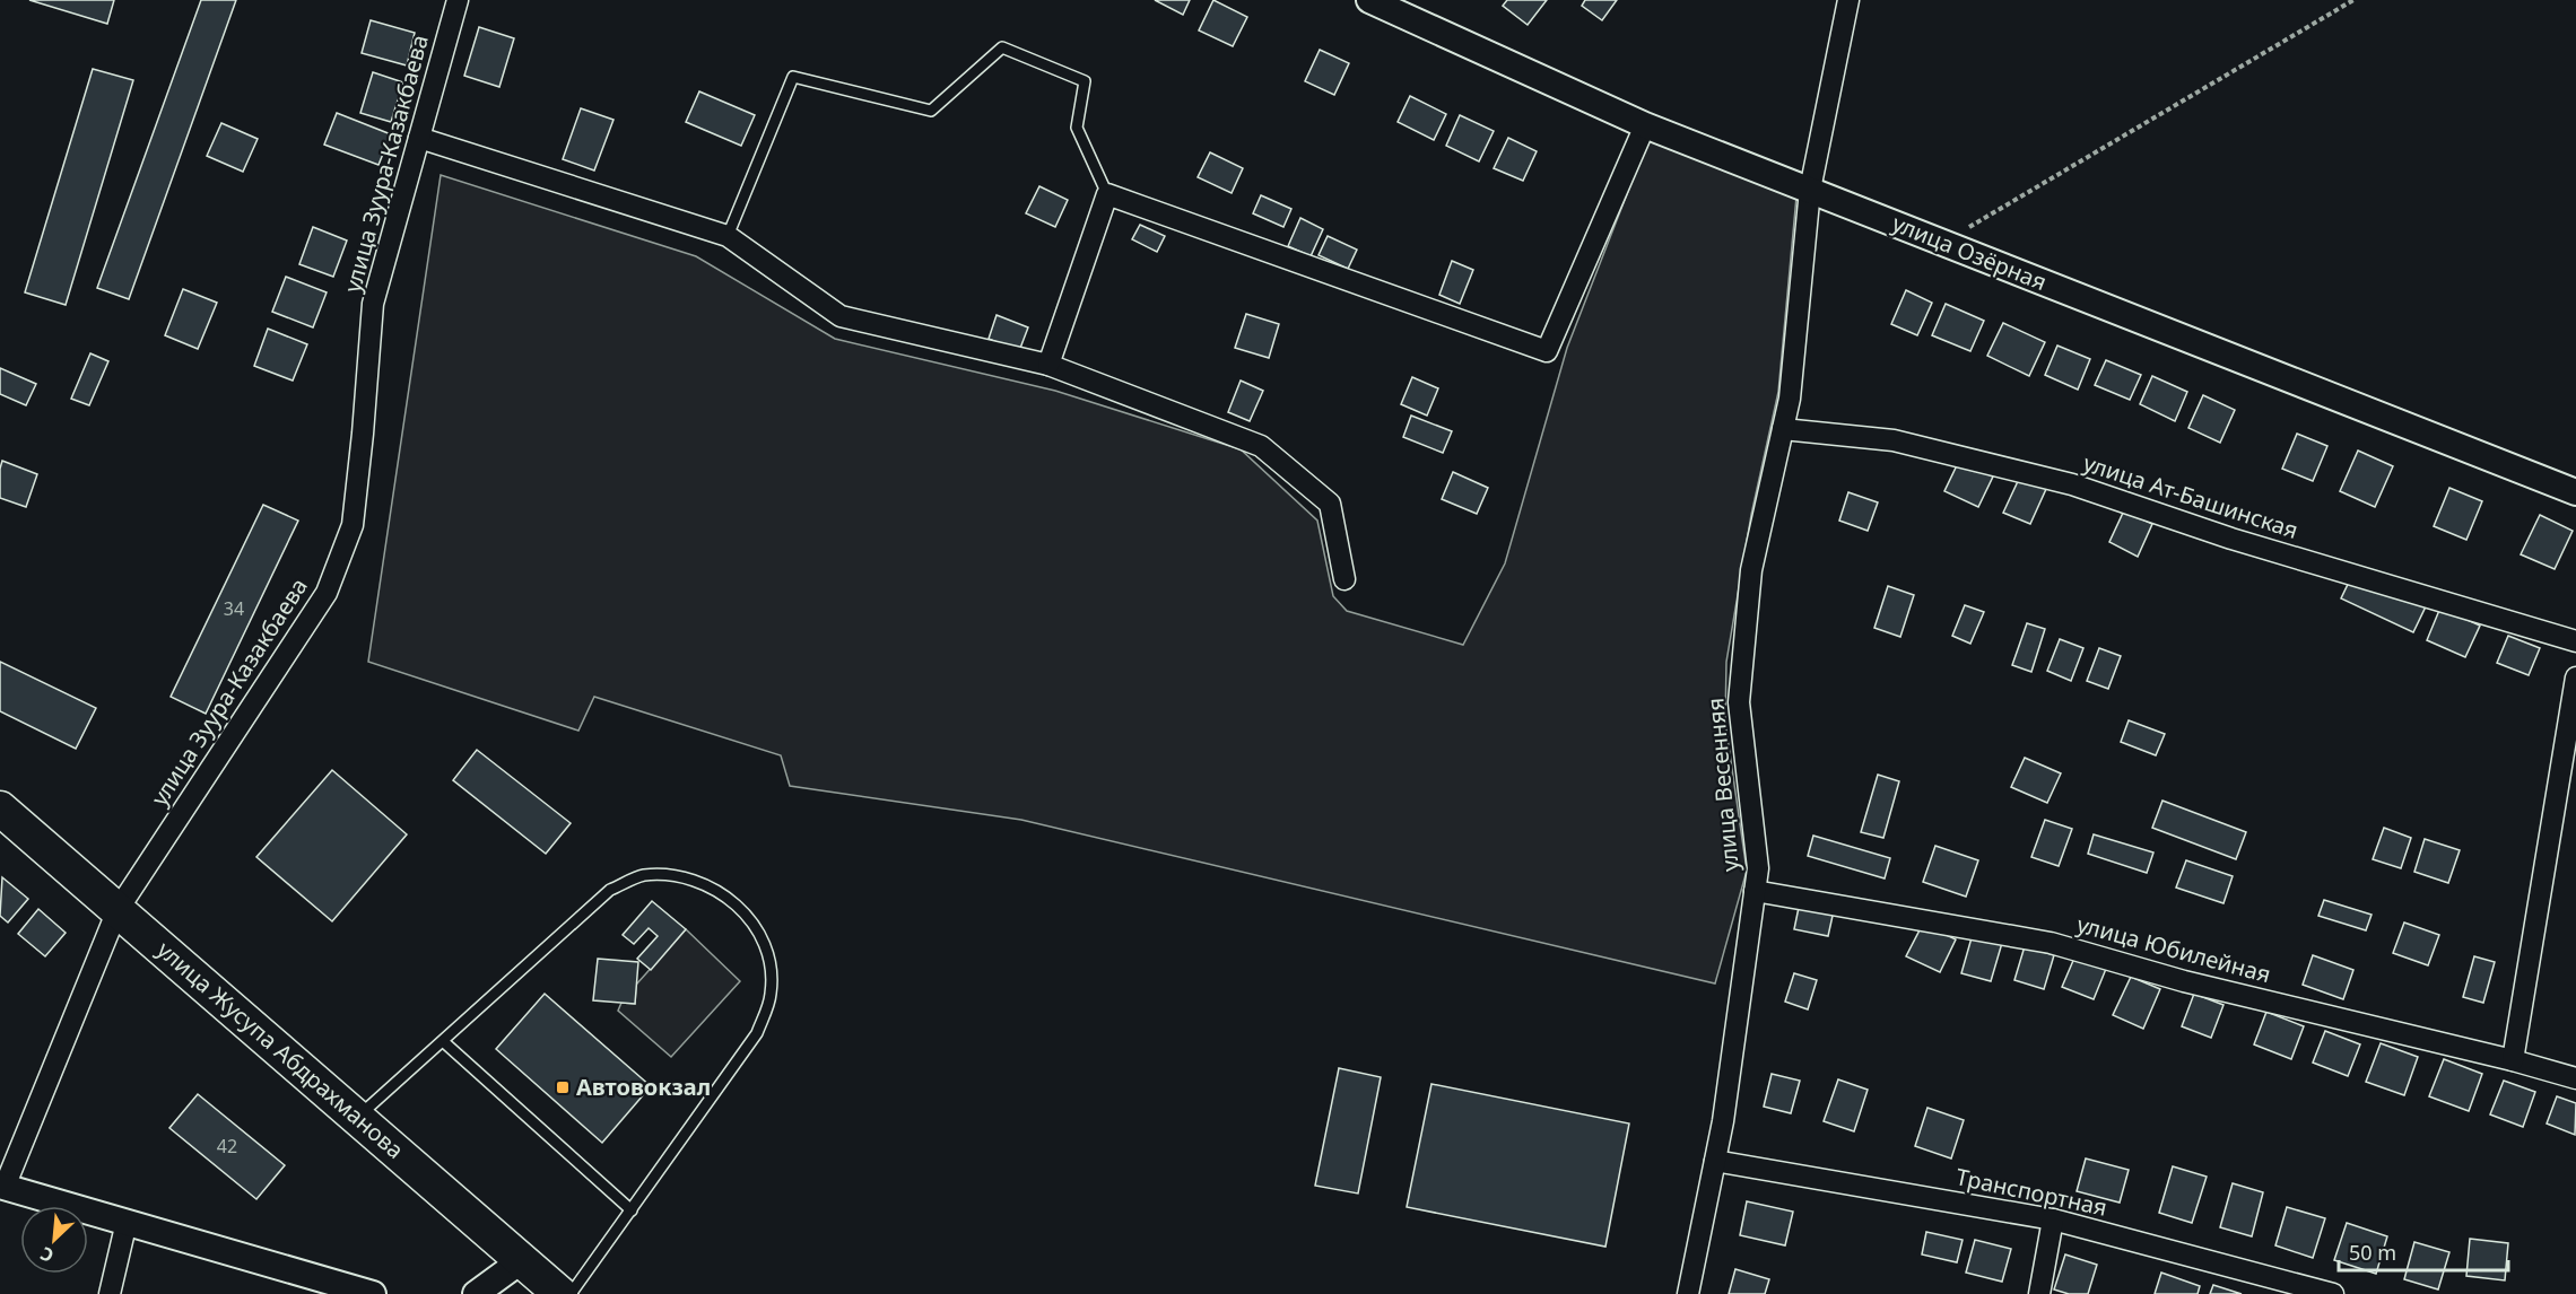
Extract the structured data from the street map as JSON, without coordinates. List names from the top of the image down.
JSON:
{
  "streets": {
    "highway": ["улица Жусупа Абдрахманова"],
    "street": [
      "улица Зуура-Казакбаева",
      "улица Озёрная",
      "улица Ат-Башинская",
      "улица Весенняя",
      "улица Юбилейная",
      "Транспортная"
    ]
  },
  "crossings": [
    ["улица Зуура-Казакбаева", "улица Жусупа Абдрахманова"],
    ["улица Озёрная", "улица Весенняя"],
    ["улица Ат-Башинская", "улица Весенняя"],
    ["улица Весенняя", "улица Юбилейная"],
    ["улица Весенняя", "Транспортная"]
  ],
  "places": {
    "transit": ["Автовокзал"]
  },
  "house_numbers": ["34", "42"],
  "scale_bar": "50 m",
  "north": "bottom left"
}
